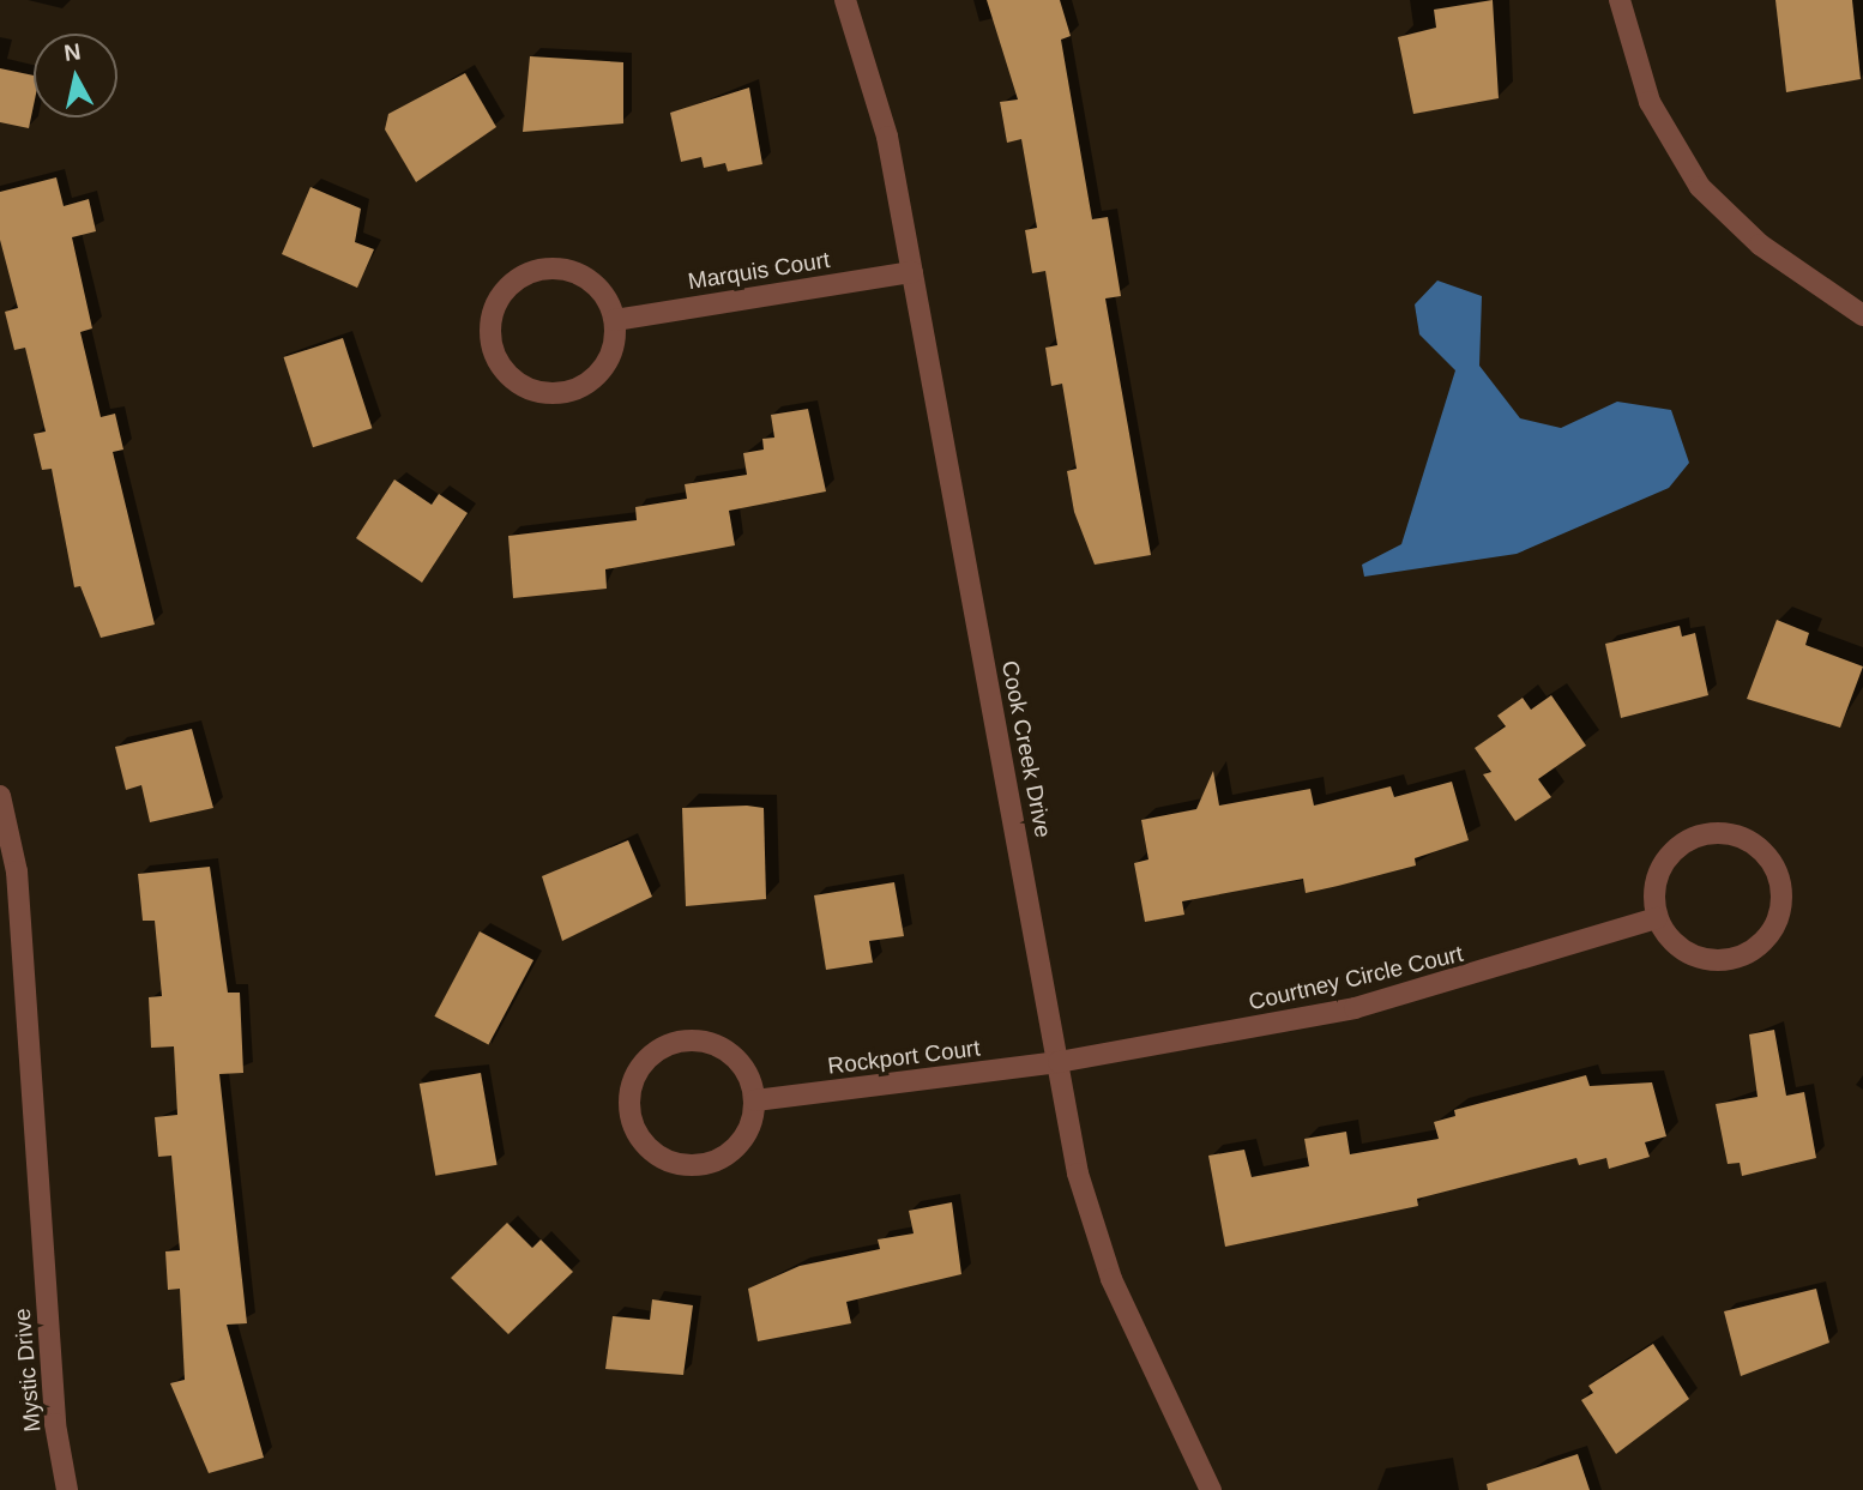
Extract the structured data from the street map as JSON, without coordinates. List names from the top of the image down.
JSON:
{
  "streets": {
    "street": [
      "Marquis Court",
      "Cook Creek Drive",
      "Courtney Circle Court",
      "Rockport Court",
      "Mystic Drive"
    ]
  },
  "crossings": [
    ["Marquis Court", "Cook Creek Drive"],
    ["Cook Creek Drive", "Courtney Circle Court"],
    ["Cook Creek Drive", "Rockport Court"],
    ["Courtney Circle Court", "Rockport Court"]
  ],
  "north": "top"
}
